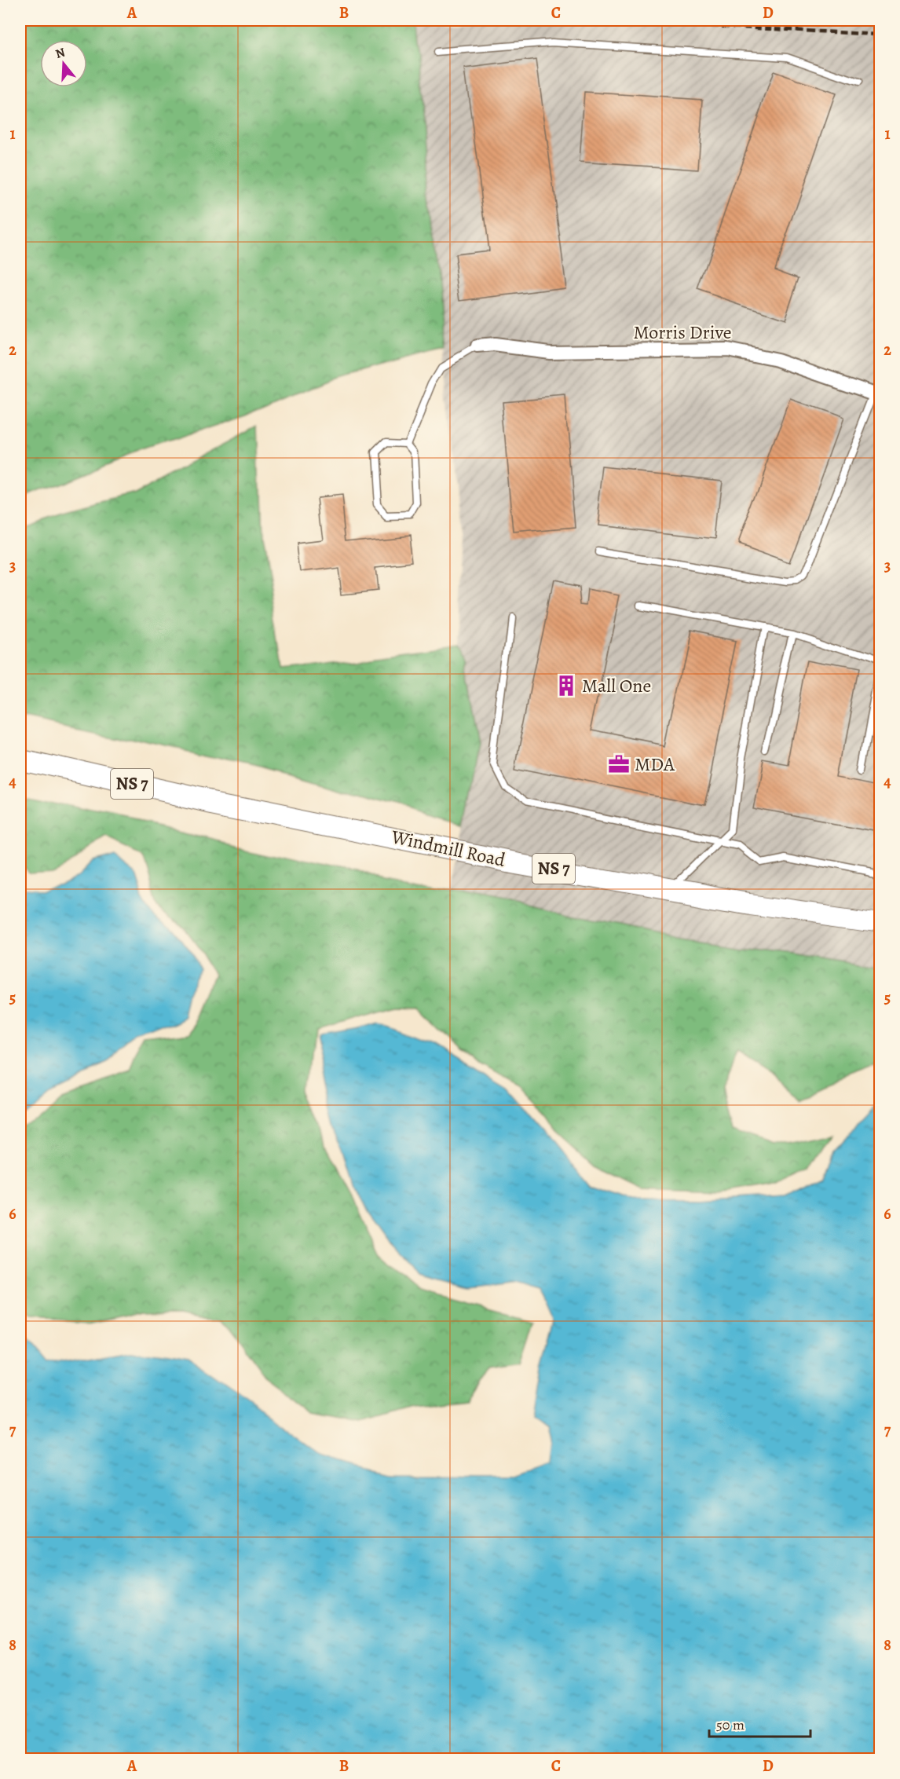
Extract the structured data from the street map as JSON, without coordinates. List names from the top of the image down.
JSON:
{
  "streets": {
    "main road": ["NS 7", "Windmill Road"],
    "street": ["Morris Drive"]
  },
  "places": {
    "building": ["Mall One"],
    "office": ["MDA"]
  },
  "scale_bar": "50 m",
  "north": "top",
  "grid": {
    "columns": [
      "A",
      "B",
      "C",
      "D"
    ],
    "rows": [
      "1",
      "2",
      "3",
      "4",
      "5",
      "6",
      "7",
      "8"
    ]
  }
}
